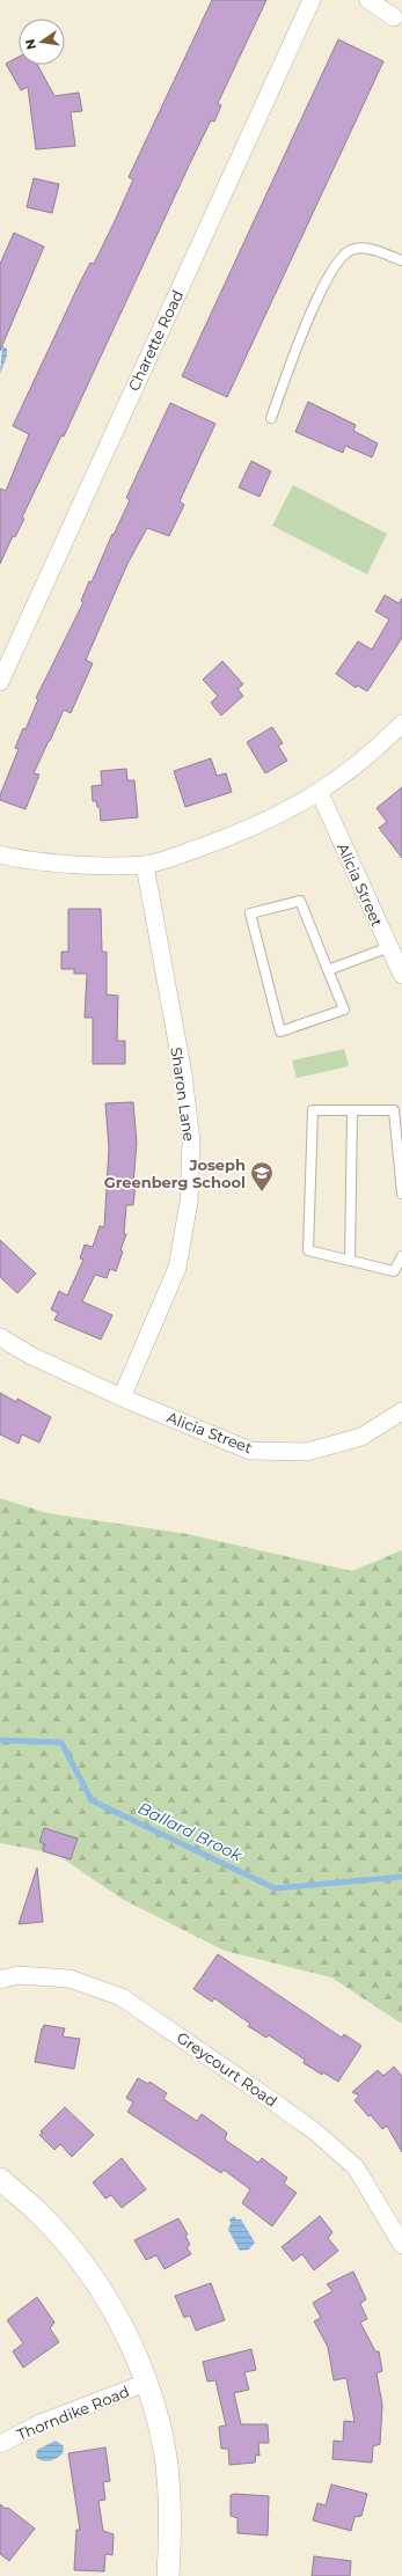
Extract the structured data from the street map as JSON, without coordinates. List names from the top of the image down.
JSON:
{
  "streets": {
    "street": [
      "Charette Road",
      "Alicia Street",
      "Sharon Lane",
      "Greycourt Road",
      "Thorndike Road"
    ]
  },
  "crossings": [
    ["Alicia Street", "Sharon Lane"]
  ],
  "water": ["Ballard Brook"],
  "places": {
    "school or university": ["Joseph Greenberg School"]
  },
  "north": "left"
}
